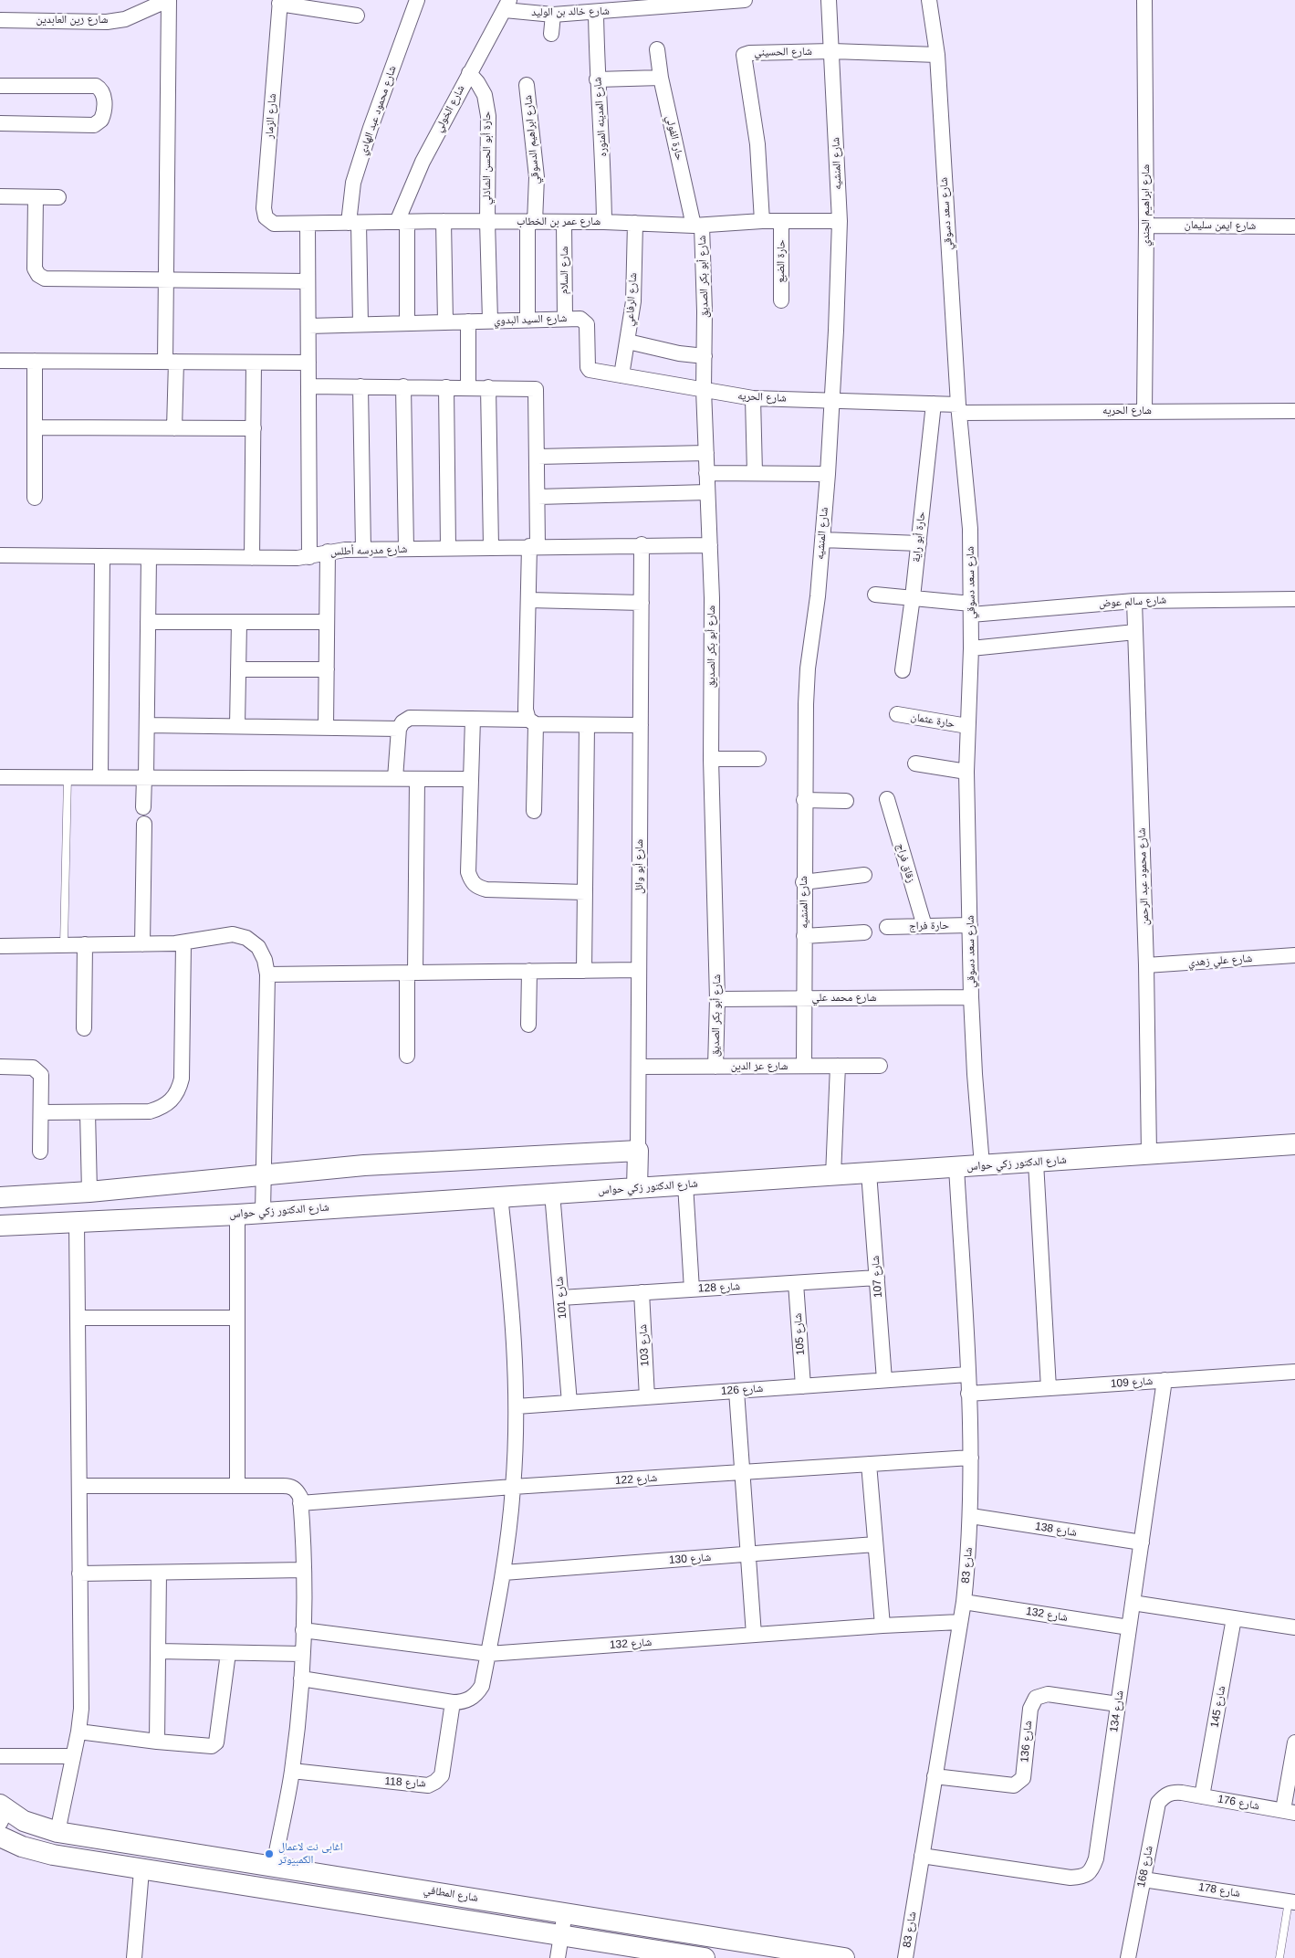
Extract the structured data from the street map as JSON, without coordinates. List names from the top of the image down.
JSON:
{
  "streets": {
    "street": [
      "شارع خالد بن الوليد",
      "شارع زين العابدين",
      "شارع الحسيني",
      "شارع الخولي",
      "شارع محمود عبد الهادي",
      "شارع الزمار",
      "شارع المدينه المنوره",
      "حارة الفولي",
      "شارع ابراهيم الدسوقي",
      "حارة أبو الحسن الشاذلي",
      "شارع المنشيه",
      "شارع ابراهيم الجندي",
      "شارع سعد دسوقي",
      "شارع عمر بن الخطاب",
      "شارع ايمن سليمان",
      "حارة الضبع",
      "شارع السلام",
      "شارع أبو بكر الصديق",
      "شارع الرفاعي",
      "شارع السيد البدوي",
      "شارع الحريه",
      "حارة أبو راية",
      "شارع مدرسه أطلس",
      "شارع سالم عوض",
      "حارة عثمان",
      "زقاق فراج",
      "شارع أبو وائل",
      "شارع محمود عبد الرحمن",
      "حارة فراج",
      "شارع علي زهدي",
      "شارع محمد علي",
      "شارع عز الدين",
      "شارع الدكتور زكي حواس",
      "شارع 107",
      "شارع 128",
      "شارع 101",
      "شارع 105",
      "شارع 103",
      "شارع 109",
      "شارع 126",
      "شارع 122",
      "شارع 138",
      "شارع 130",
      "شارع 83",
      "شارع 132",
      "شارع 145",
      "شارع 134",
      "شارع 136",
      "شارع 118",
      "شارع 176",
      "شارع 168",
      "شارع 178",
      "شارع المطافي"
    ]
  },
  "crossings": [
    ["شارع خالد بن الوليد", "شارع الخولي"],
    ["شارع خالد بن الوليد", "شارع المدينه المنوره"],
    ["شارع الحسيني", "شارع المنشيه"],
    ["شارع الحسيني", "شارع سعد دسوقي"],
    ["شارع الحسيني", "شارع عمر بن الخطاب"],
    ["شارع الخولي", "حارة أبو الحسن الشاذلي"],
    ["شارع الخولي", "شارع عمر بن الخطاب"],
    ["شارع محمود عبد الهادي", "شارع عمر بن الخطاب"],
    ["شارع محمود عبد الهادي", "شارع السيد البدوي"],
    ["شارع الزمار", "شارع عمر بن الخطاب"],
    ["شارع المدينه المنوره", "شارع عمر بن الخطاب"],
    ["حارة الفولي", "شارع عمر بن الخطاب"],
    ["حارة الفولي", "شارع أبو بكر الصديق"],
    ["شارع ابراهيم الدسوقي", "شارع عمر بن الخطاب"],
    ["شارع ابراهيم الدسوقي", "شارع السيد البدوي"],
    ["حارة أبو الحسن الشاذلي", "شارع عمر بن الخطاب"],
    ["حارة أبو الحسن الشاذلي", "شارع السيد البدوي"],
    ["شارع المنشيه", "شارع عمر بن الخطاب"],
    ["شارع المنشيه", "شارع الحريه"],
    ["شارع المنشيه", "شارع محمد علي"],
    ["شارع المنشيه", "شارع عز الدين"],
    ["شارع ابراهيم الجندي", "شارع ايمن سليمان"],
    ["شارع ابراهيم الجندي", "شارع الحريه"],
    ["شارع سعد دسوقي", "شارع الحريه"],
    ["شارع سعد دسوقي", "شارع سالم عوض"],
    ["شارع سعد دسوقي", "حارة عثمان"],
    ["شارع سعد دسوقي", "حارة فراج"],
    ["شارع سعد دسوقي", "شارع محمد علي"],
    ["شارع سعد دسوقي", "شارع الدكتور زكي حواس"],
    ["شارع عمر بن الخطاب", "حارة الضبع"],
    ["شارع عمر بن الخطاب", "شارع السلام"],
    ["شارع عمر بن الخطاب", "شارع أبو بكر الصديق"],
    ["شارع عمر بن الخطاب", "شارع الرفاعي"],
    ["شارع السلام", "شارع السيد البدوي"],
    ["شارع أبو بكر الصديق", "شارع السيد البدوي"],
    ["شارع أبو بكر الصديق", "شارع الحريه"],
    ["شارع أبو بكر الصديق", "شارع مدرسه أطلس"],
    ["شارع أبو بكر الصديق", "شارع محمد علي"],
    ["شارع أبو بكر الصديق", "شارع عز الدين"],
    ["شارع الرفاعي", "شارع السيد البدوي"],
    ["شارع السيد البدوي", "شارع الحريه"],
    ["شارع الحريه", "حارة أبو راية"],
    ["حارة أبو راية", "شارع سالم عوض"],
    ["شارع مدرسه أطلس", "شارع أبو وائل"],
    ["شارع سالم عوض", "شارع محمود عبد الرحمن"],
    ["زقاق فراج", "حارة فراج"],
    ["شارع أبو وائل", "شارع عز الدين"],
    ["شارع أبو وائل", "شارع الدكتور زكي حواس"],
    ["شارع محمود عبد الرحمن", "شارع علي زهدي"],
    ["شارع محمود عبد الرحمن", "شارع الدكتور زكي حواس"],
    ["شارع الدكتور زكي حواس", "شارع 107"],
    ["شارع الدكتور زكي حواس", "شارع 101"],
    ["شارع الدكتور زكي حواس", "شارع 83"],
    ["شارع 107", "شارع 128"],
    ["شارع 107", "شارع 126"],
    ["شارع 128", "شارع 101"],
    ["شارع 128", "شارع 105"],
    ["شارع 128", "شارع 103"],
    ["شارع 101", "شارع 126"],
    ["شارع 105", "شارع 126"],
    ["شارع 103", "شارع 126"],
    ["شارع 109", "شارع 83"],
    ["شارع 109", "شارع 134"],
    ["شارع 126", "شارع 83"],
    ["شارع 122", "شارع 83"],
    ["شارع 138", "شارع 83"],
    ["شارع 138", "شارع 134"],
    ["شارع 83", "شارع 132"],
    ["شارع 83", "شارع 134"],
    ["شارع 83", "شارع 136"],
    ["شارع 132", "شارع 134"],
    ["شارع 145", "شارع 176"],
    ["شارع 134", "شارع 136"],
    ["شارع 176", "شارع 168"],
    ["شارع 168", "شارع 178"]
  ],
  "places": ["اغابى نت لاعمال الكمبيوتر"]
}
